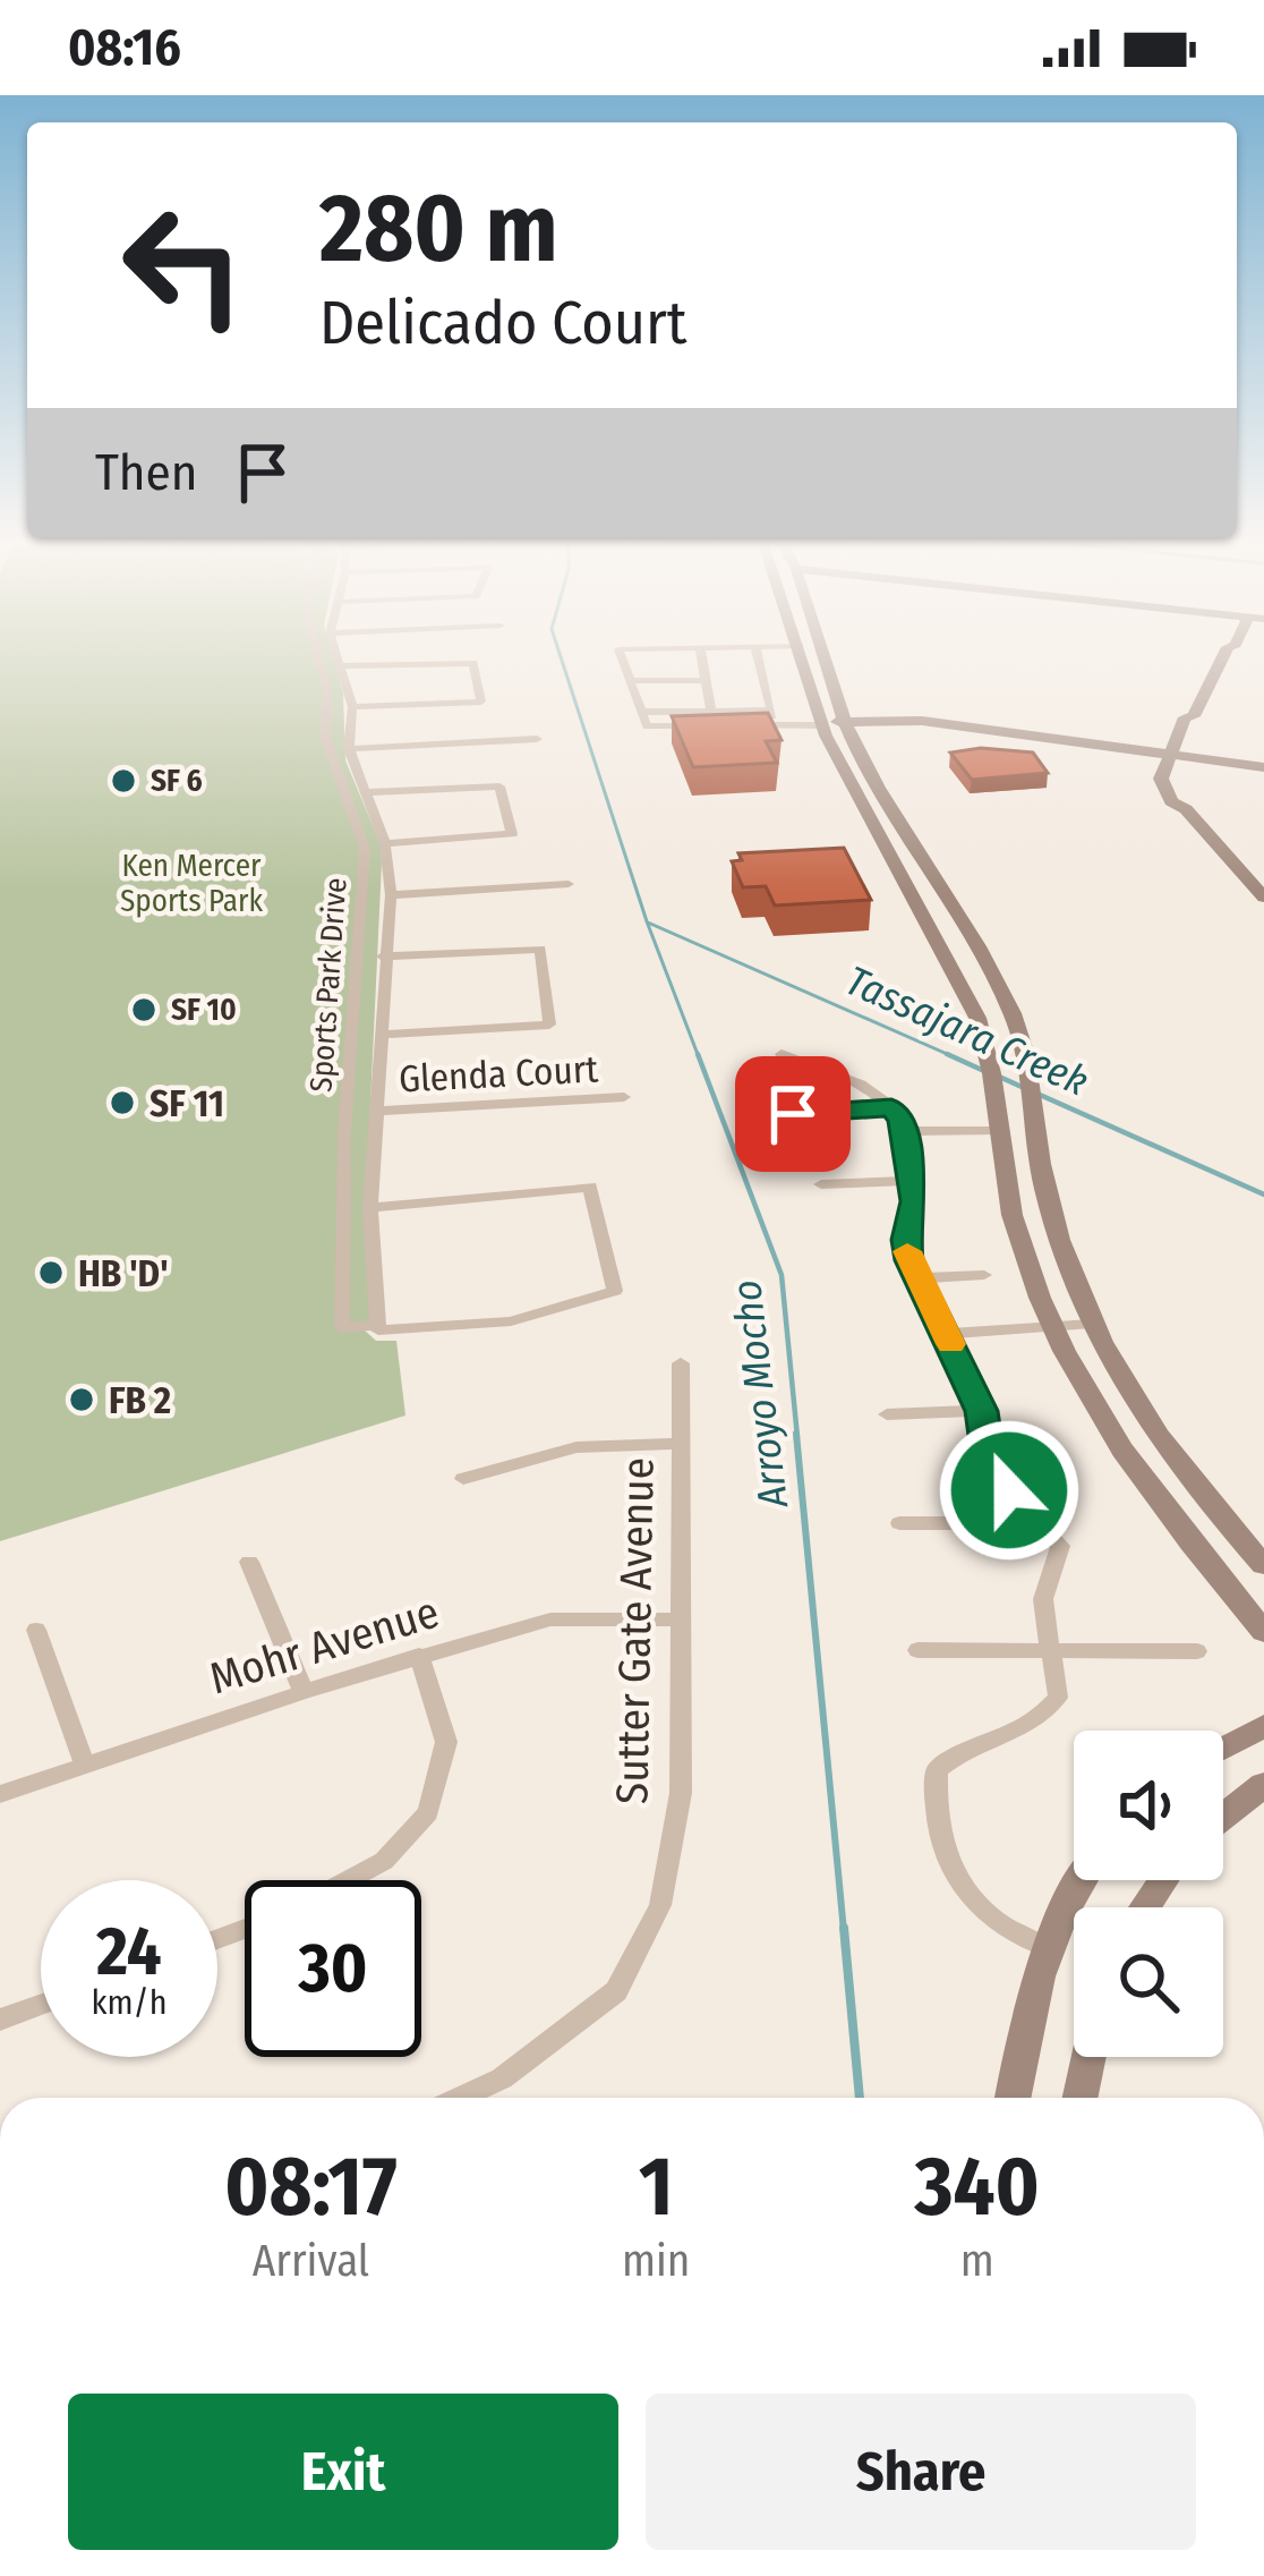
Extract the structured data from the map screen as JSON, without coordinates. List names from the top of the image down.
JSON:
{
  "streets": {
    "street": [
      "Sports Park Drive",
      "Glenda Court",
      "Sutter Gate Avenue",
      "Mohr Avenue"
    ]
  },
  "crossings": [
    ["Sutter Gate Avenue", "Mohr Avenue"]
  ],
  "water": ["Tassajara Creek", "Arroyo Mocho"],
  "parks": ["Ken Mercer Sports Park"],
  "places": [
    "SF 6",
    "SF 10",
    "SF 11",
    "HB 'D'",
    "FB 2"
  ],
  "page": {
    "status": "08:16",
    "turn": ["280 m", "Delicado Court"],
    "then": "Then",
    "speed": "24 km/h",
    "limit": "30",
    "eta": [
      "08:17",
      "Arrival",
      "1",
      "min",
      "340",
      "m"
    ],
    "buttons": ["Exit", "Share"]
  }
}
